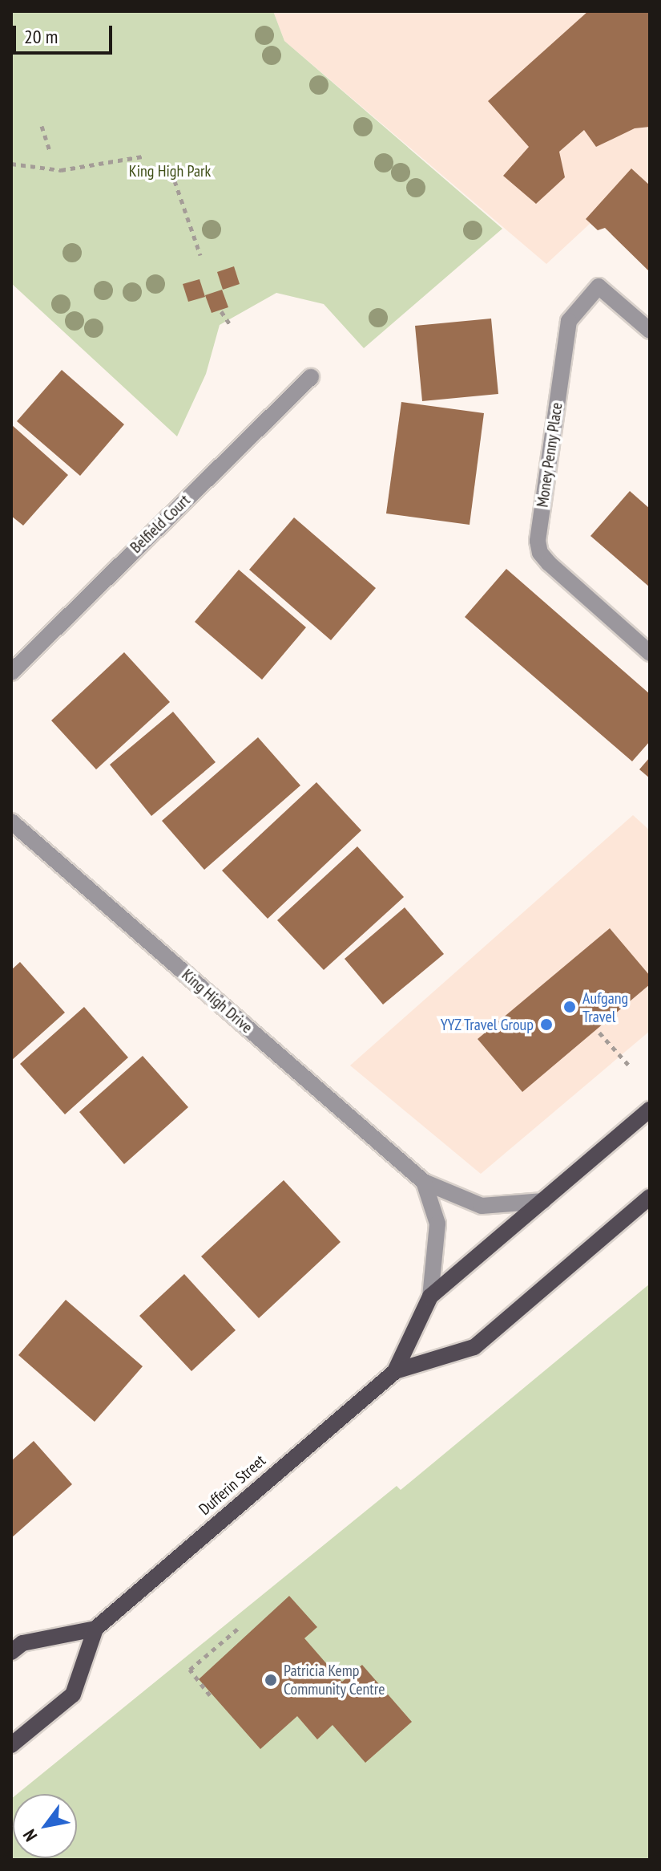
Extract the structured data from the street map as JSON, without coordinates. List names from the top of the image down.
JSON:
{
  "streets": {
    "main road": ["Dufferin Street"],
    "street": ["Money Penny Place", "Belfield Court", "King High Drive"]
  },
  "crossings": [
    ["King High Drive", "Dufferin Street"]
  ],
  "parks": ["King High Park"],
  "places": ["Aufgang Travel", "YYZ Travel Group", "Patricia Kemp Community Centre"],
  "scale_bar": "20 m",
  "north": "bottom left"
}
